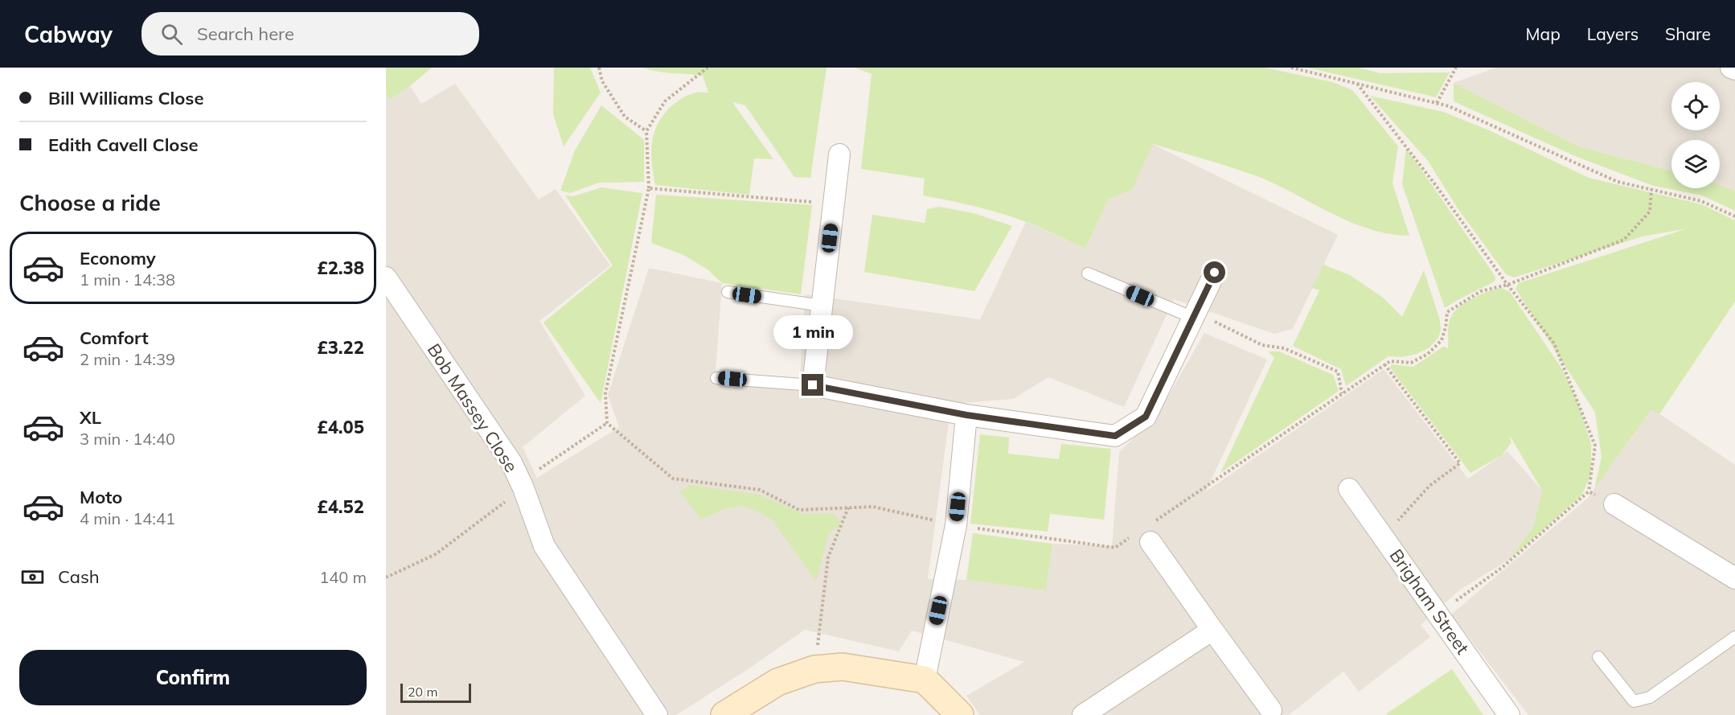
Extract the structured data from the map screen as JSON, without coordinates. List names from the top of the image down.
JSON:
{
  "streets": {
    "street": ["Bob Massey Close", "Brigham Street"]
  },
  "scale_bar": "20 m",
  "page": {
    "header": "Cabway",
    "search": "Search here",
    "nav": ["Map", "Layers", "Share"],
    "banner": ["Bill Williams Close", "Edith Cavell Close"],
    "heading": "Choose a ride",
    "list": [
      {
        "name": "Economy",
        "note": "1 min · 14:38",
        "value": "£2.38"
      },
      {
        "name": "Comfort",
        "note": "2 min · 14:39",
        "value": "£3.22"
      },
      {
        "name": "XL",
        "note": "3 min · 14:40",
        "value": "£4.05"
      },
      {
        "name": "Moto",
        "note": "4 min · 14:41",
        "value": "£4.52"
      }
    ],
    "bubble": "1 min",
    "pay": ["Cash", "140 m"],
    "buttons": "Confirm",
    "scale": "20 m"
  }
}
